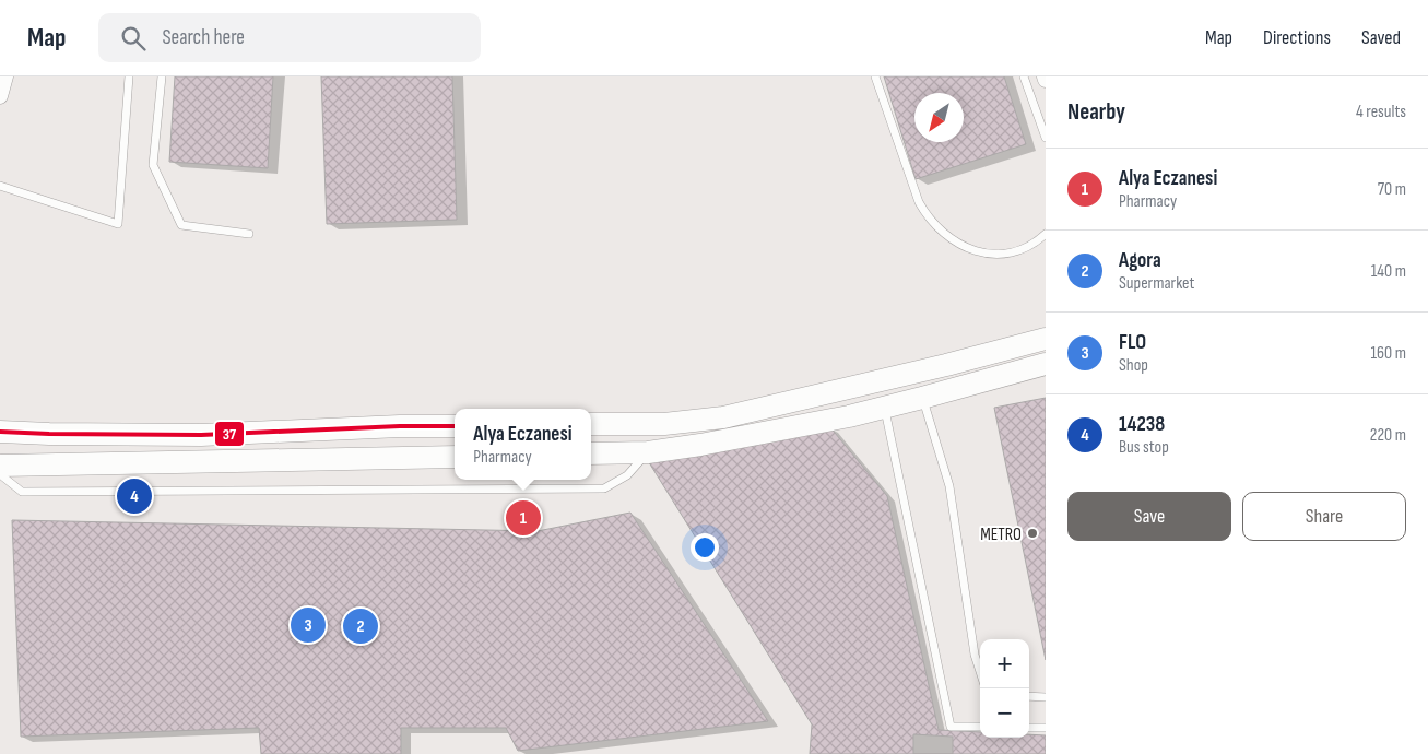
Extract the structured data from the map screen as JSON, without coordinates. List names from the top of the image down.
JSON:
{
  "places": ["METRO"],
  "lines": ["transit line 37"],
  "north": "bottom left",
  "page": {
    "header": "Map",
    "search": "Search here",
    "nav": ["Map", "Directions", "Saved"],
    "heading": ["Nearby", "4 results"],
    "list": [
      {
        "mark": "1",
        "name": "Alya Eczanesi",
        "note": "Pharmacy",
        "value": "70 m"
      },
      {
        "mark": "2",
        "name": "Agora",
        "note": "Supermarket",
        "value": "140 m"
      },
      {
        "mark": "3",
        "name": "FLO",
        "note": "Shop",
        "value": "160 m"
      },
      {
        "mark": "4",
        "name": "14238",
        "note": "Bus stop",
        "value": "220 m"
      }
    ],
    "popup": ["Alya Eczanesi", "Pharmacy"],
    "buttons": ["Save", "Share"],
    "pins": [
      "4",
      "1",
      "3",
      "2"
    ],
    "map_buttons": ["+", "−"]
  }
}
